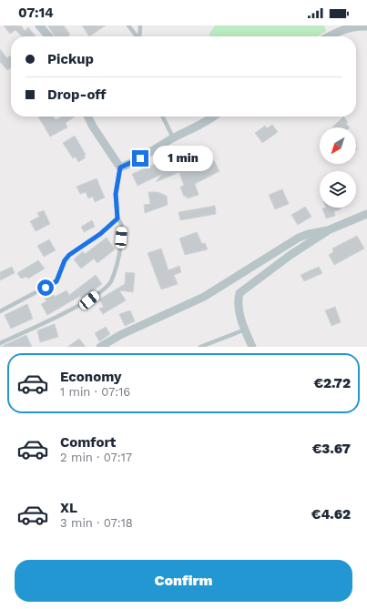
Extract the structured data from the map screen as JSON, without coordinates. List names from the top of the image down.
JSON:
{
  "north": "bottom left",
  "page": {
    "status": "07:14",
    "banner": ["Pickup", "Drop-off"],
    "bubble": "1 min",
    "list": [
      {
        "name": "Economy",
        "note": "1 min · 07:16",
        "value": "€2.72"
      },
      {
        "name": "Comfort",
        "note": "2 min · 07:17",
        "value": "€3.67"
      },
      {
        "name": "XL",
        "note": "3 min · 07:18",
        "value": "€4.62"
      }
    ],
    "buttons": "Confirm"
  }
}
